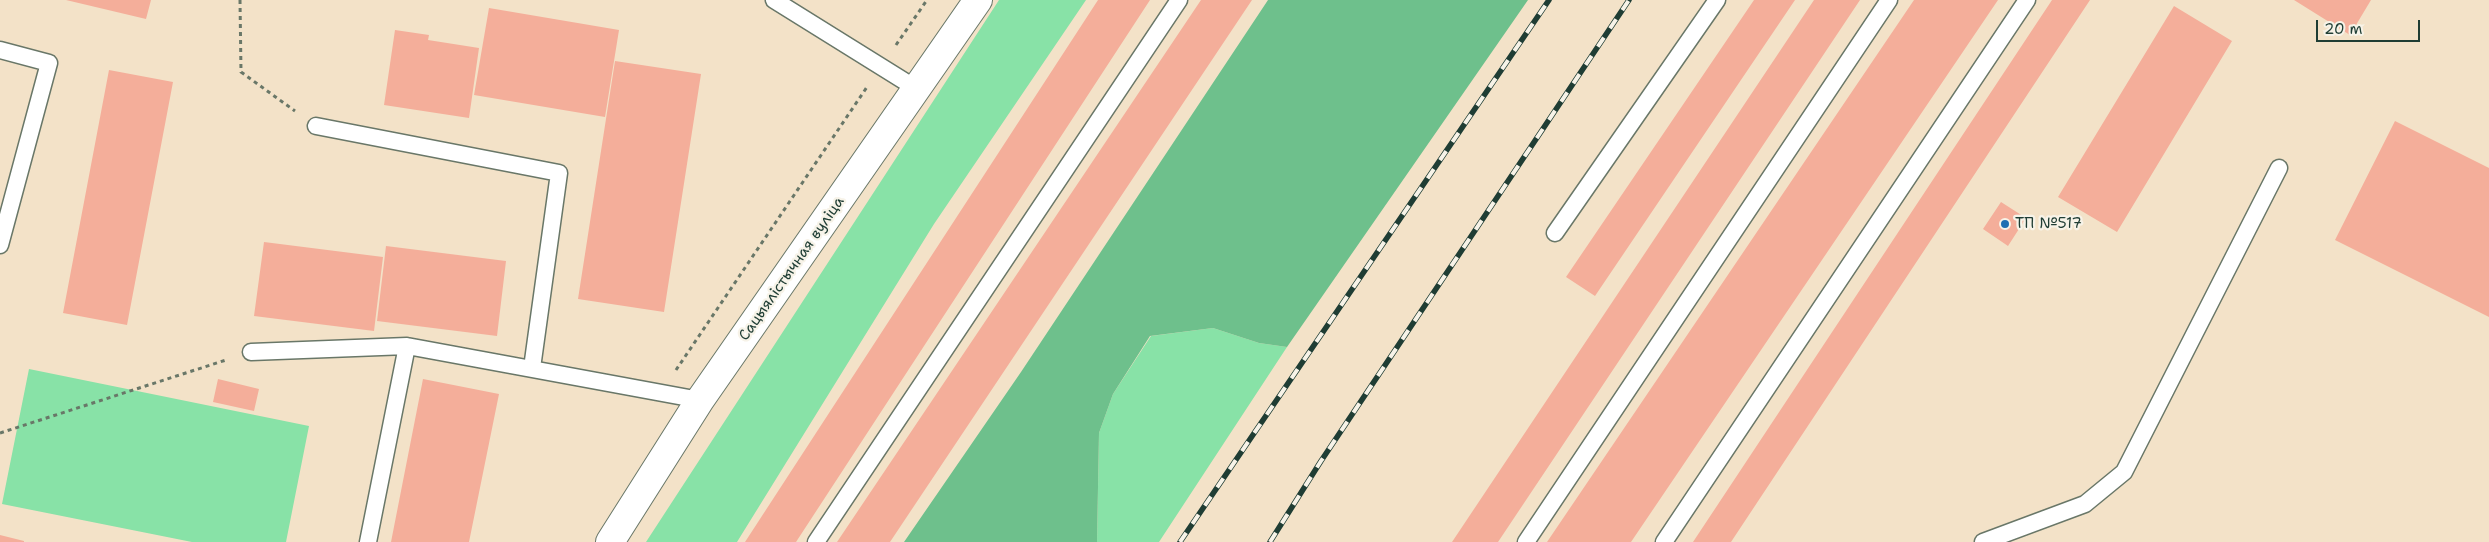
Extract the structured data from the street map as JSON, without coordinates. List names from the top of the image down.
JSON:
{
  "streets": {
    "street": ["Сацыялістычная вуліца"]
  },
  "places": ["ТП №517"],
  "scale_bar": "20 m"
}
